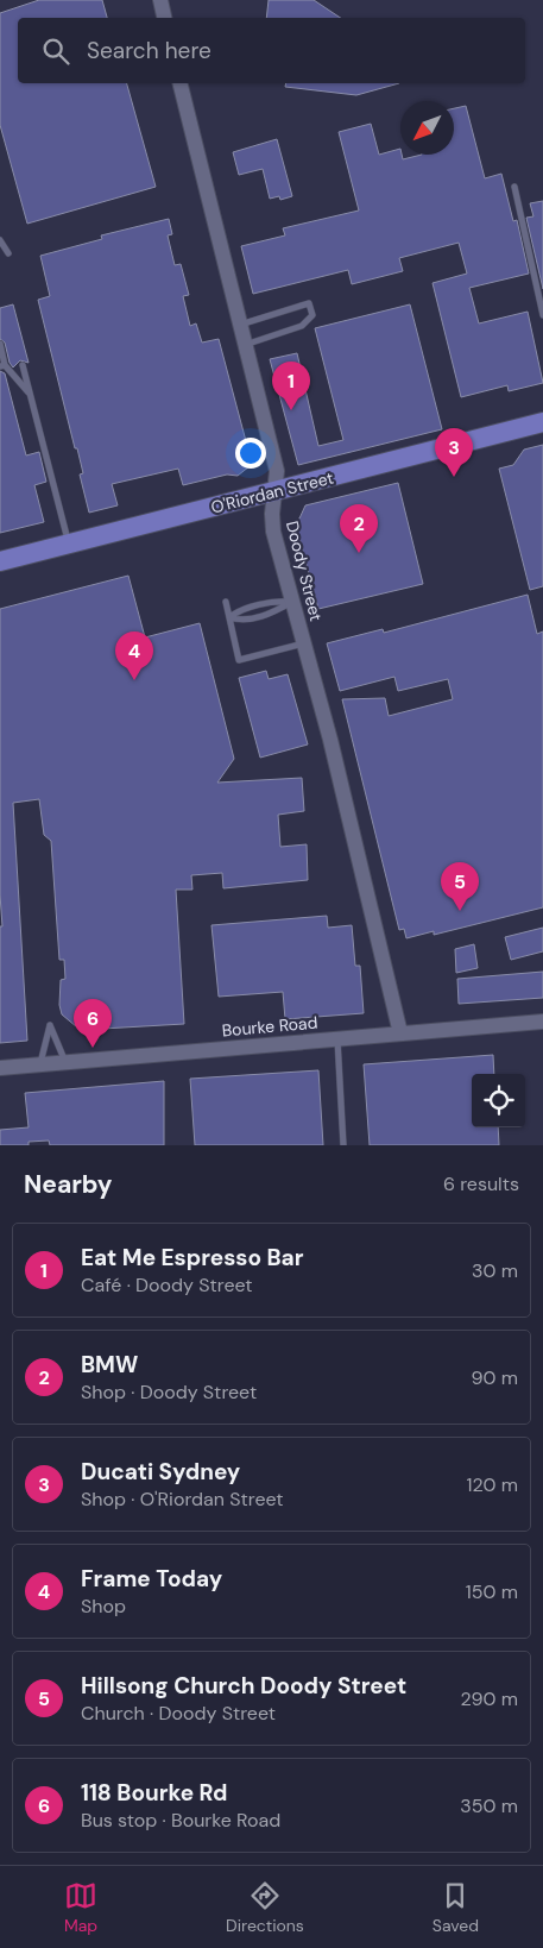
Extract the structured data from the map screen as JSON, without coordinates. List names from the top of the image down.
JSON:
{
  "streets": {
    "main road": ["O'Riordan Street"],
    "street": ["Doody Street", "Bourke Road"]
  },
  "crossings": [
    ["O'Riordan Street", "Doody Street"],
    ["Doody Street", "Bourke Road"]
  ],
  "north": "bottom left",
  "page": {
    "search": "Search here",
    "pins": [
      "1",
      "3",
      "2",
      "4",
      "5",
      "6"
    ],
    "heading": ["Nearby", "6 results"],
    "list": [
      {
        "mark": "1",
        "name": "Eat Me Espresso Bar",
        "note": "Café · Doody Street",
        "value": "30 m"
      },
      {
        "mark": "2",
        "name": "BMW",
        "note": "Shop · Doody Street",
        "value": "90 m"
      },
      {
        "mark": "3",
        "name": "Ducati Sydney",
        "note": "Shop · O'Riordan Street",
        "value": "120 m"
      },
      {
        "mark": "4",
        "name": "Frame Today",
        "note": "Shop",
        "value": "150 m"
      },
      {
        "mark": "5",
        "name": "Hillsong Church Doody Street",
        "note": "Church · Doody Street",
        "value": "290 m"
      },
      {
        "mark": "6",
        "name": "118 Bourke Rd",
        "note": "Bus stop · Bourke Road",
        "value": "350 m"
      }
    ],
    "nav": ["Map", "Directions", "Saved"]
  }
}
